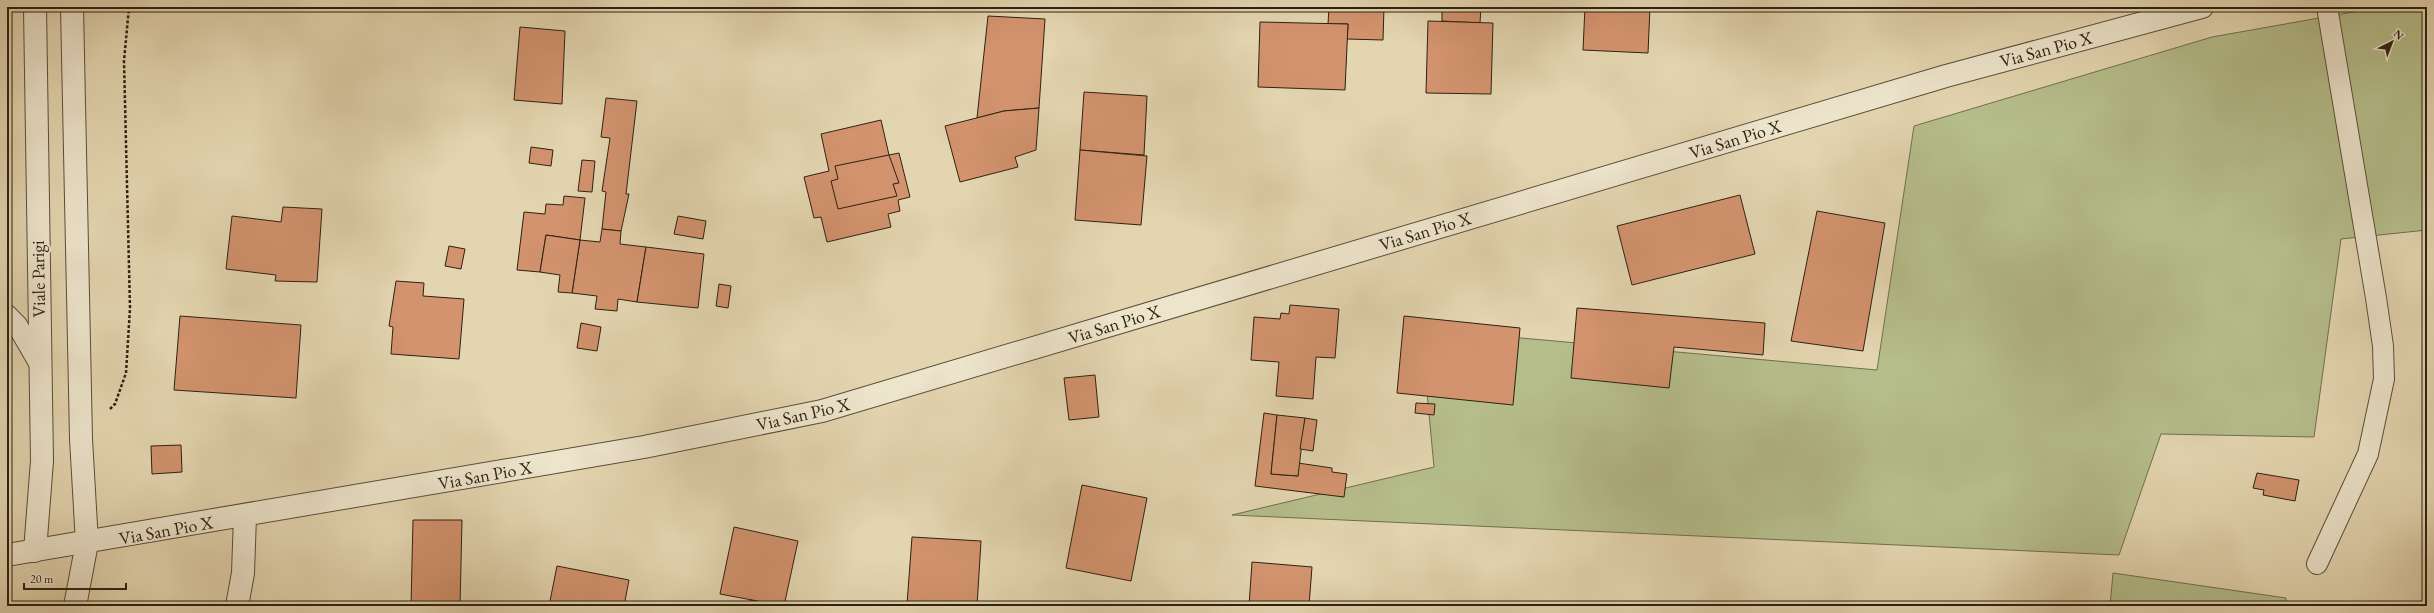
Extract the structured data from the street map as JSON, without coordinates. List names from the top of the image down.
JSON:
{
  "streets": {
    "street": ["Via San Pio X", "Viale Parigi"]
  },
  "crossings": [
    ["Via San Pio X", "Viale Parigi"]
  ],
  "scale_bar": "20 m",
  "north": "top right"
}
